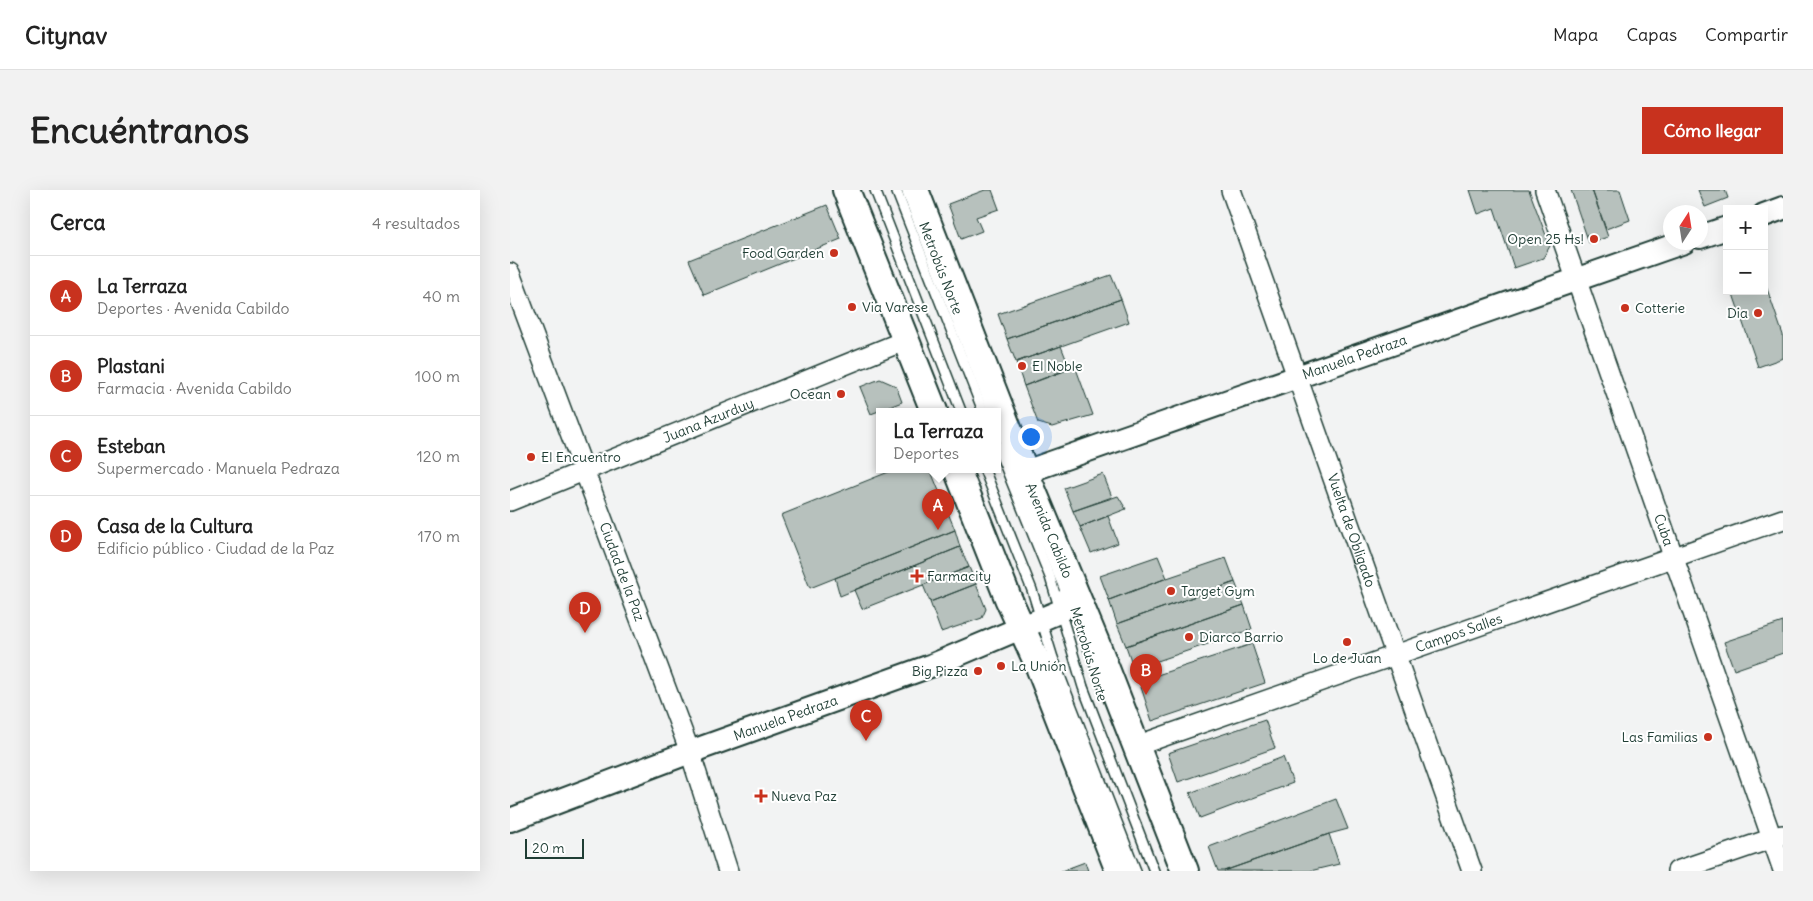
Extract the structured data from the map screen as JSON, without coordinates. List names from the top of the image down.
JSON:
{
  "streets": {
    "main road": ["Avenida Cabildo"],
    "street": [
      "Manuela Pedraza",
      "Juana Azurduy",
      "Vuelta de Obligado",
      "Cuba",
      "Ciudad de la Paz",
      "Campos Salles"
    ],
    "lane": ["Metrobús Norte"]
  },
  "crossings": [
    ["Metrobús Norte", "Manuela Pedraza"],
    ["Metrobús Norte", "Avenida Cabildo"],
    ["Manuela Pedraza", "Vuelta de Obligado"],
    ["Manuela Pedraza", "Cuba"],
    ["Manuela Pedraza", "Avenida Cabildo"],
    ["Manuela Pedraza", "Ciudad de la Paz"],
    ["Juana Azurduy", "Ciudad de la Paz"],
    ["Vuelta de Obligado", "Campos Salles"],
    ["Cuba", "Campos Salles"],
    ["Avenida Cabildo", "Campos Salles"]
  ],
  "places": {
    "other": [
      "Open 25 Hs!",
      "Food Garden",
      "Via Varese",
      "Cotterie",
      "Dia",
      "El Noble",
      "Ocean",
      "El Encuentro",
      "Target Gym",
      "Diarco Barrio",
      "Lo de Juan",
      "La Unión",
      "Big Pizza",
      "Las Familias"
    ],
    "health": ["Farmacity", "Nueva Paz"]
  },
  "scale_bar": "20 m",
  "north": "top",
  "page": {
    "header": "Citynav",
    "nav": ["Mapa", "Capas", "Compartir"],
    "buttons": "Cómo llegar",
    "title": "Encuéntranos",
    "heading": ["Cerca", "4 resultados"],
    "map_buttons": ["+", "−"],
    "list": [
      {
        "mark": "A",
        "name": "La Terraza",
        "note": "Deportes · Avenida Cabildo",
        "value": "40 m"
      },
      {
        "mark": "B",
        "name": "Plastani",
        "note": "Farmacia · Avenida Cabildo",
        "value": "100 m"
      },
      {
        "mark": "C",
        "name": "Esteban",
        "note": "Supermercado · Manuela Pedraza",
        "value": "120 m"
      },
      {
        "mark": "D",
        "name": "Casa de la Cultura",
        "note": "Edificio público · Ciudad de la Paz",
        "value": "170 m"
      }
    ],
    "popup": ["La Terraza", "Deportes"],
    "pins": [
      "A",
      "D",
      "B",
      "C"
    ],
    "scale": "20 m"
  }
}
